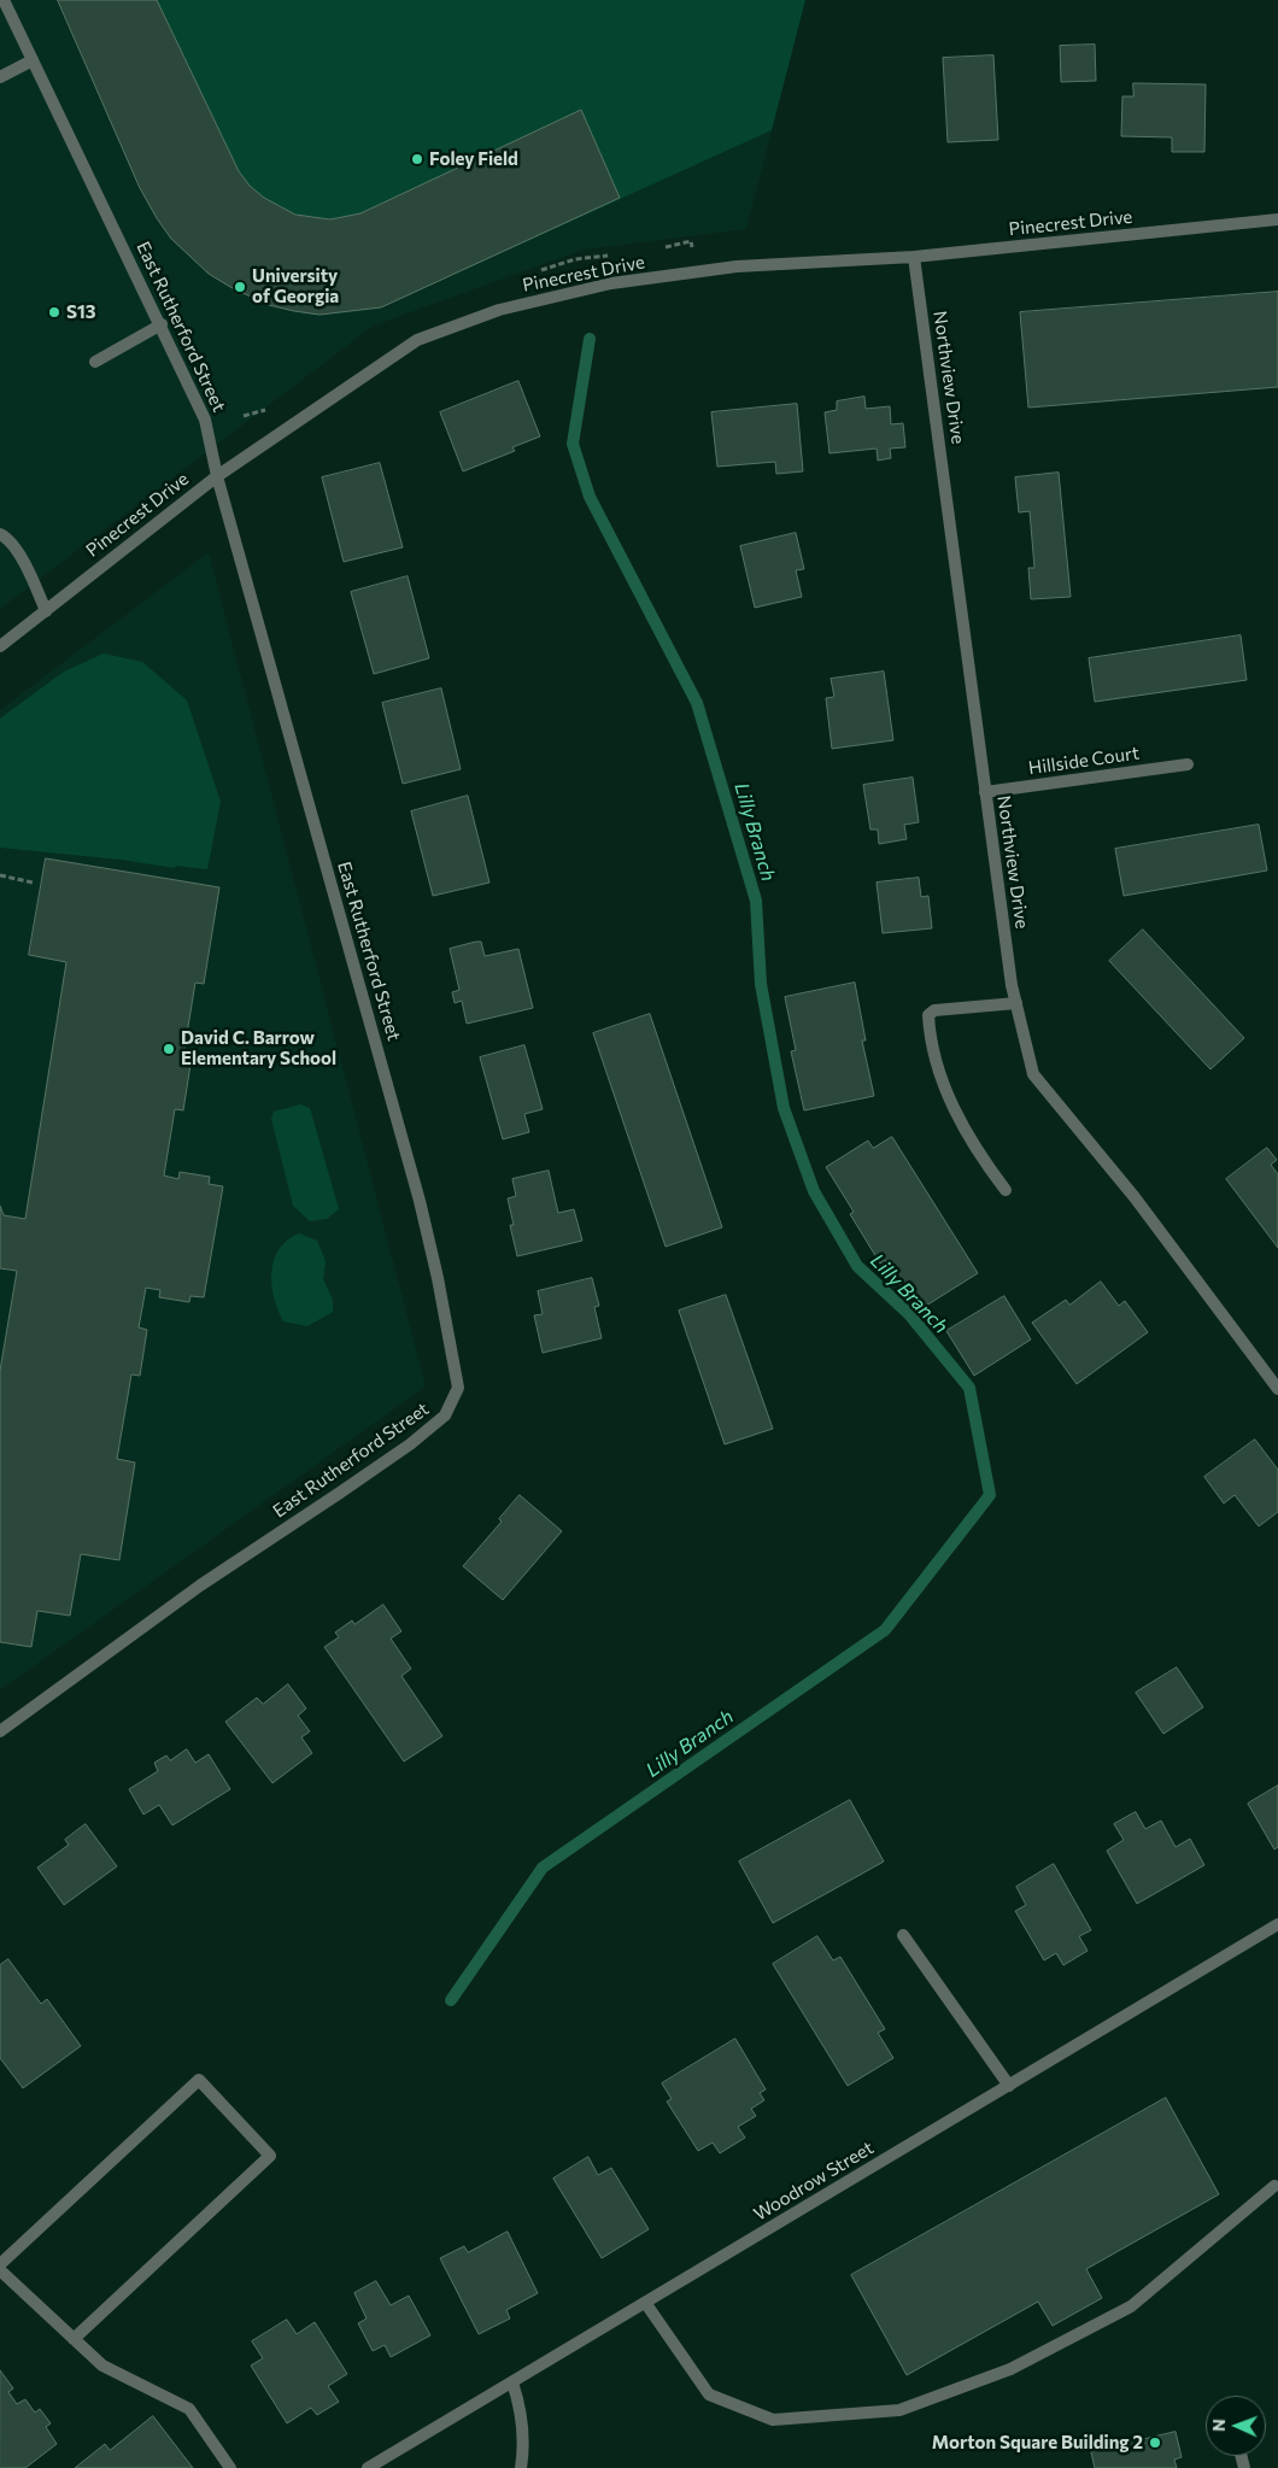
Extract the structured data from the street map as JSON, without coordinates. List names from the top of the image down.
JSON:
{
  "streets": {
    "street": [
      "Pinecrest Drive",
      "East Rutherford Street",
      "Northview Drive",
      "Hillside Court",
      "Woodrow Street"
    ]
  },
  "crossings": [
    ["Pinecrest Drive", "East Rutherford Street"],
    ["Pinecrest Drive", "Northview Drive"],
    ["Northview Drive", "Hillside Court"]
  ],
  "water": ["Lilly Branch"],
  "places": [
    "Foley Field",
    "University of Georgia",
    "S13",
    "David C. Barrow Elementary School",
    "Morton Square Building 2"
  ],
  "north": "left"
}
